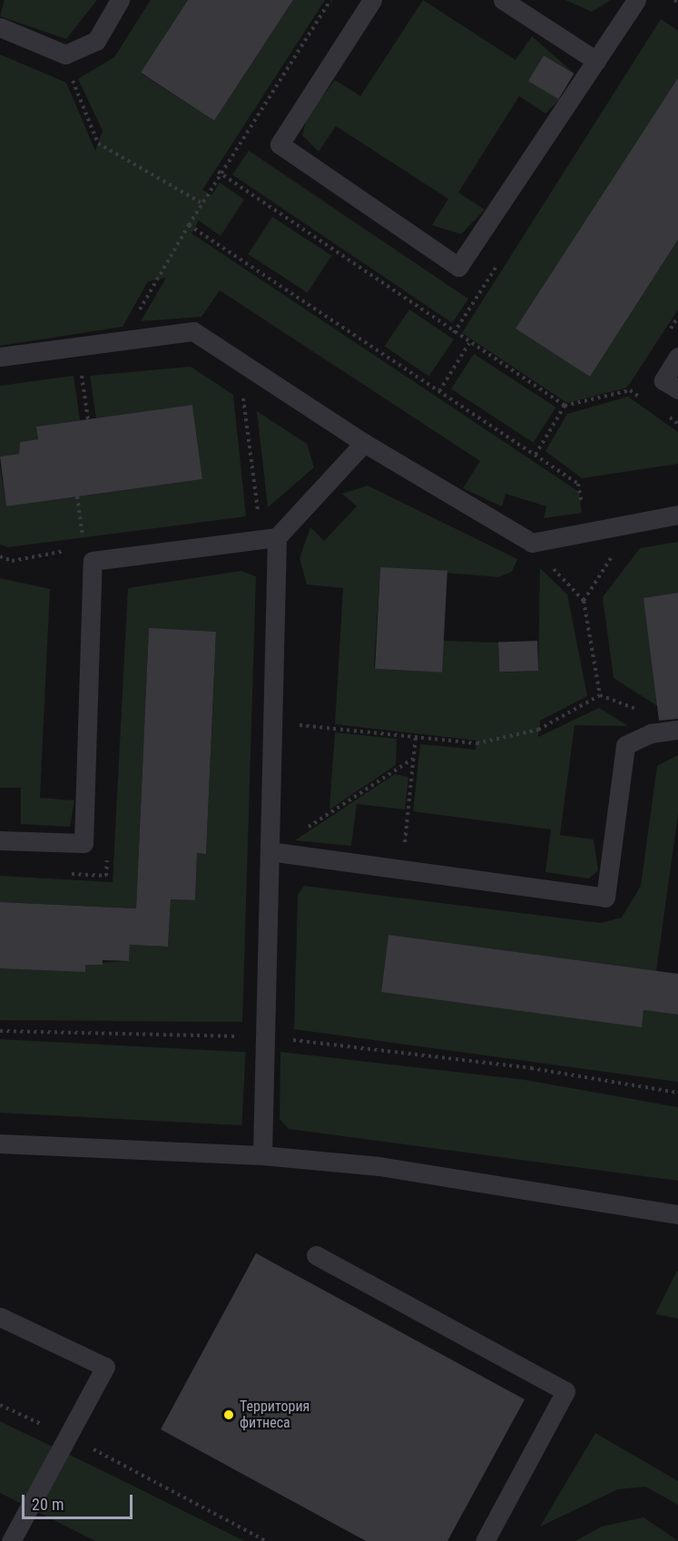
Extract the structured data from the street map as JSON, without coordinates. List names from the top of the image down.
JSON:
{
  "places": ["Территория фитнеса"],
  "scale_bar": "20 m"
}
